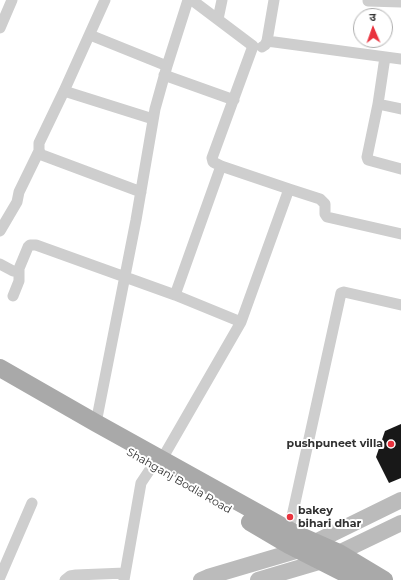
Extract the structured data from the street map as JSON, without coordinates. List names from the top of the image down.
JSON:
{
  "streets": {
    "main road": ["Shahganj Bodla Road"]
  },
  "places": ["pushpuneet villa", "bakey bihari dhar"],
  "north": "top"
}
